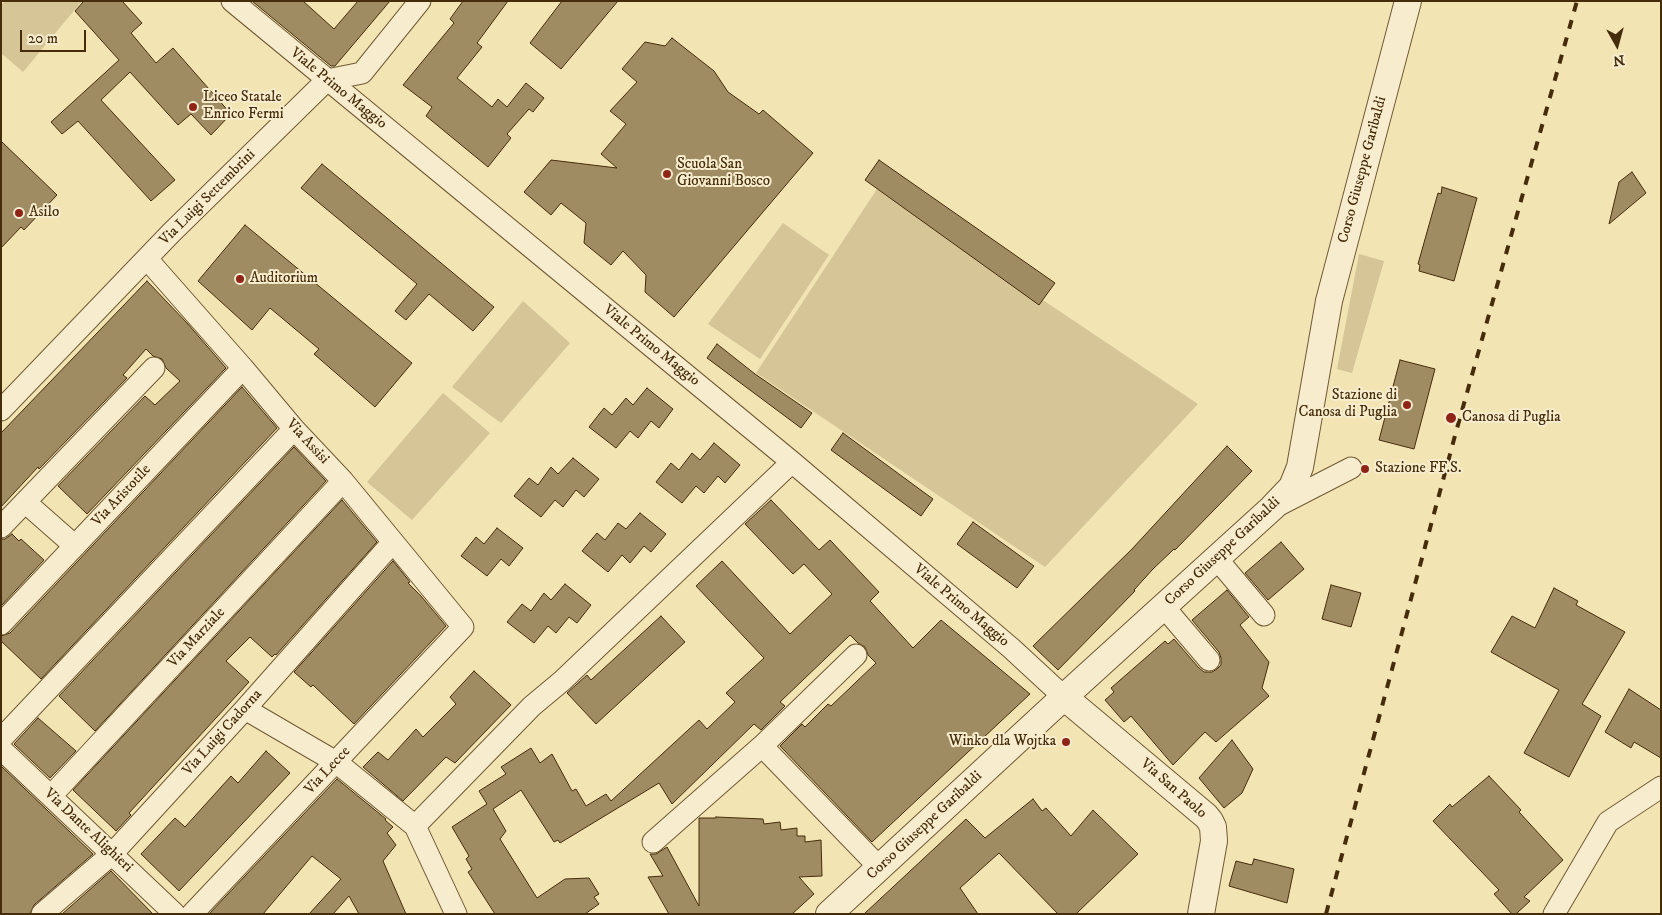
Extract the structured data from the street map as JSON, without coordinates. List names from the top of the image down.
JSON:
{
  "streets": {
    "street": [
      "Viale Primo Maggio",
      "Corso Giuseppe Garibaldi",
      "Via Luigi Settembrini",
      "Via Assisi",
      "Via Aristotile",
      "Via Marziale",
      "Via Luigi Cadorna",
      "Via Lecce",
      "Via San Paolo",
      "Via Dante Alighieri"
    ]
  },
  "crossings": [
    ["Viale Primo Maggio", "Corso Giuseppe Garibaldi"],
    ["Viale Primo Maggio", "Via Luigi Settembrini"],
    ["Viale Primo Maggio", "Via San Paolo"],
    ["Corso Giuseppe Garibaldi", "Via San Paolo"],
    ["Via Luigi Settembrini", "Via Assisi"],
    ["Via Assisi", "Via Aristotile"],
    ["Via Assisi", "Via Marziale"],
    ["Via Assisi", "Via Luigi Cadorna"],
    ["Via Assisi", "Via Lecce"],
    ["Via Marziale", "Via Dante Alighieri"],
    ["Via Luigi Cadorna", "Via Dante Alighieri"]
  ],
  "places": [
    "Liceo Statale Enrico Fermi",
    "Scuola San Giovanni Bosco",
    "Asilo",
    "Auditorium",
    "Stazione di Canosa di Puglia",
    "Canosa di Puglia",
    "Stazione FF.S.",
    "Winko dla Wojtka"
  ],
  "scale_bar": "20 m",
  "north": "bottom"
}
